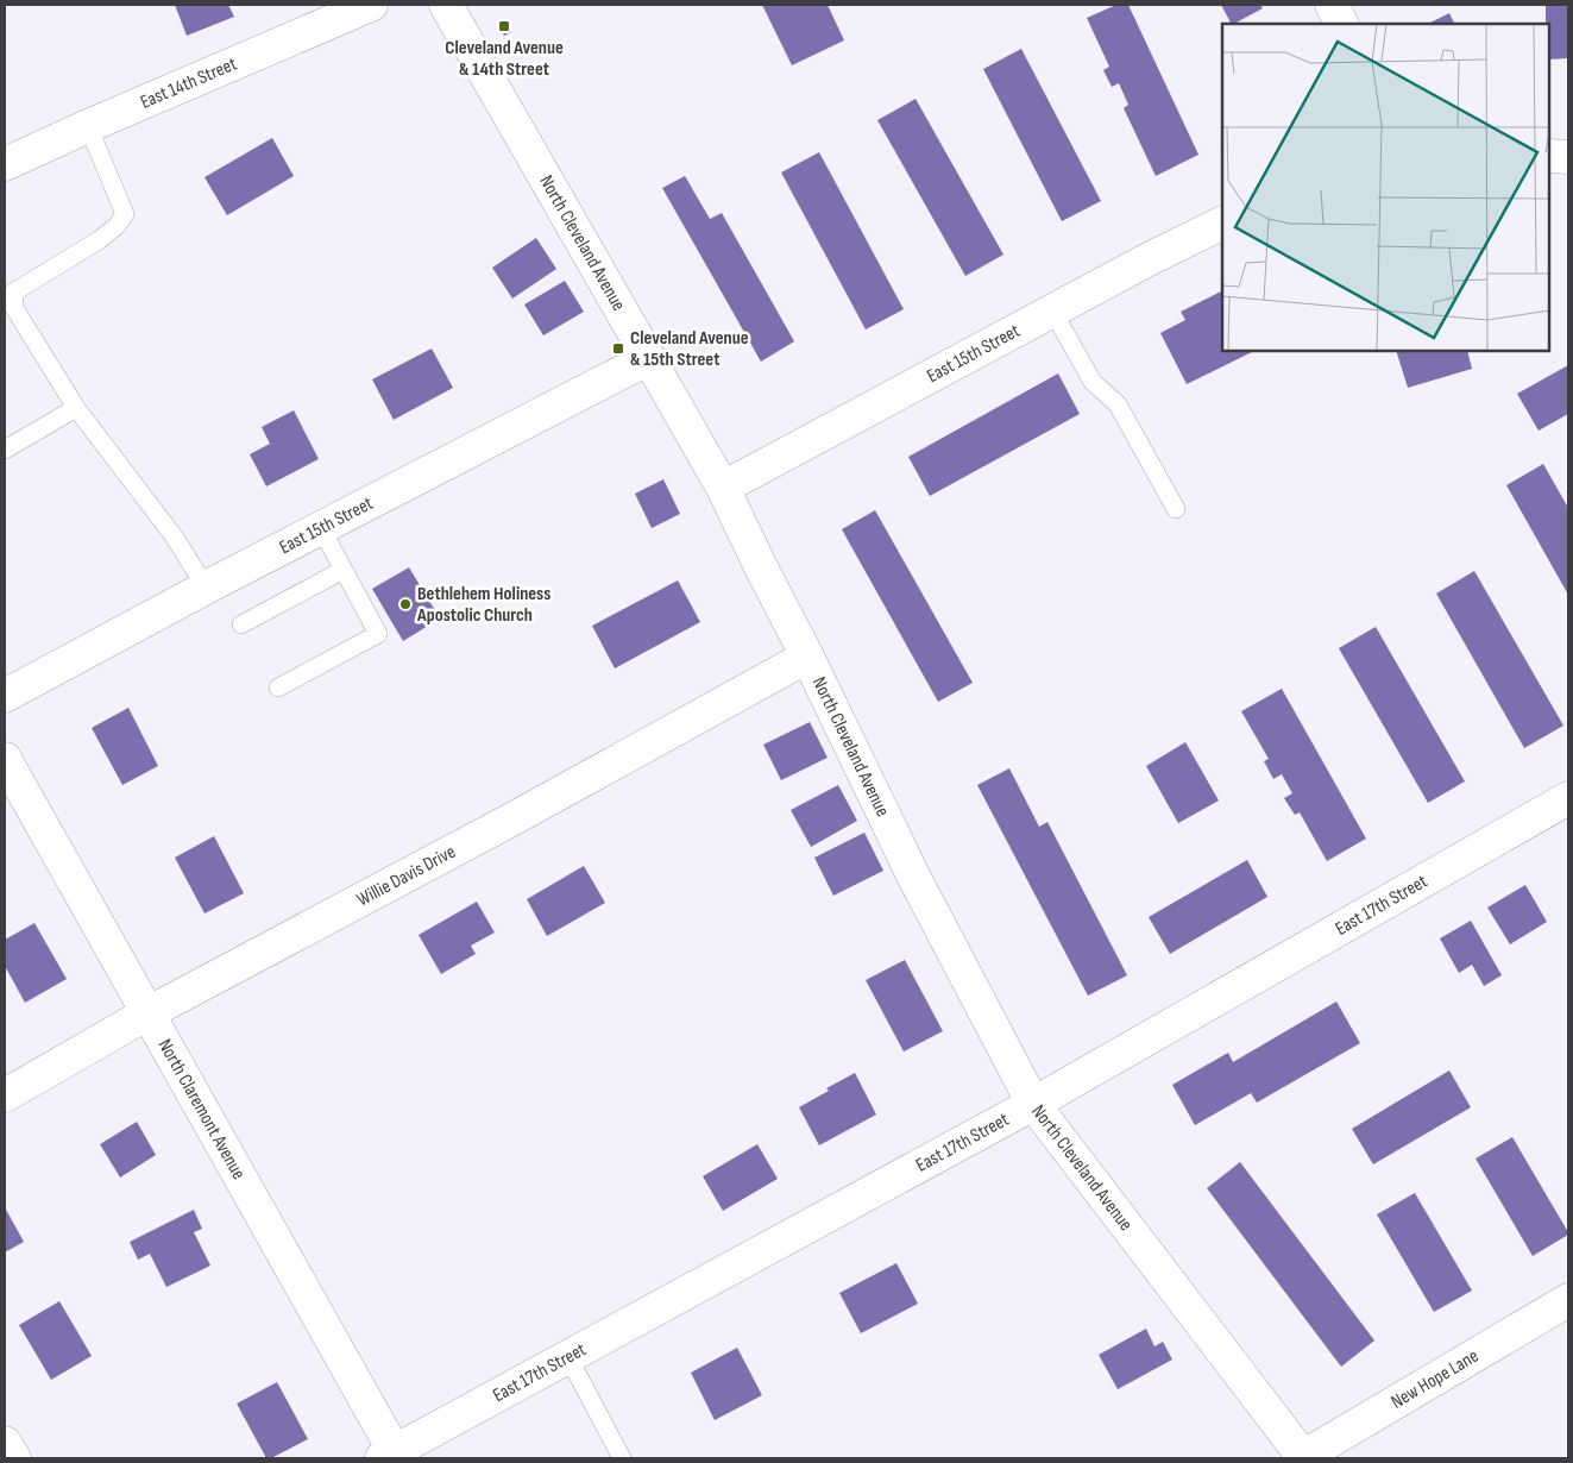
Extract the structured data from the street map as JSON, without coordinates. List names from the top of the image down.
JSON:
{
  "streets": {
    "street": [
      "East 14th Street",
      "North Cleveland Avenue",
      "East 15th Street",
      "Willie Davis Drive",
      "East 17th Street",
      "North Claremont Avenue",
      "New Hope Lane"
    ]
  },
  "crossings": [
    ["North Cleveland Avenue", "East 15th Street"],
    ["North Cleveland Avenue", "Willie Davis Drive"],
    ["North Cleveland Avenue", "East 17th Street"],
    ["North Cleveland Avenue", "New Hope Lane"],
    ["Willie Davis Drive", "North Claremont Avenue"],
    ["East 17th Street", "North Claremont Avenue"]
  ],
  "places": {
    "transit": ["Cleveland Avenue & 14th Street", "Cleveland Avenue & 15th Street"],
    "other": ["Bethlehem Holiness Apostolic Church"]
  }
}
